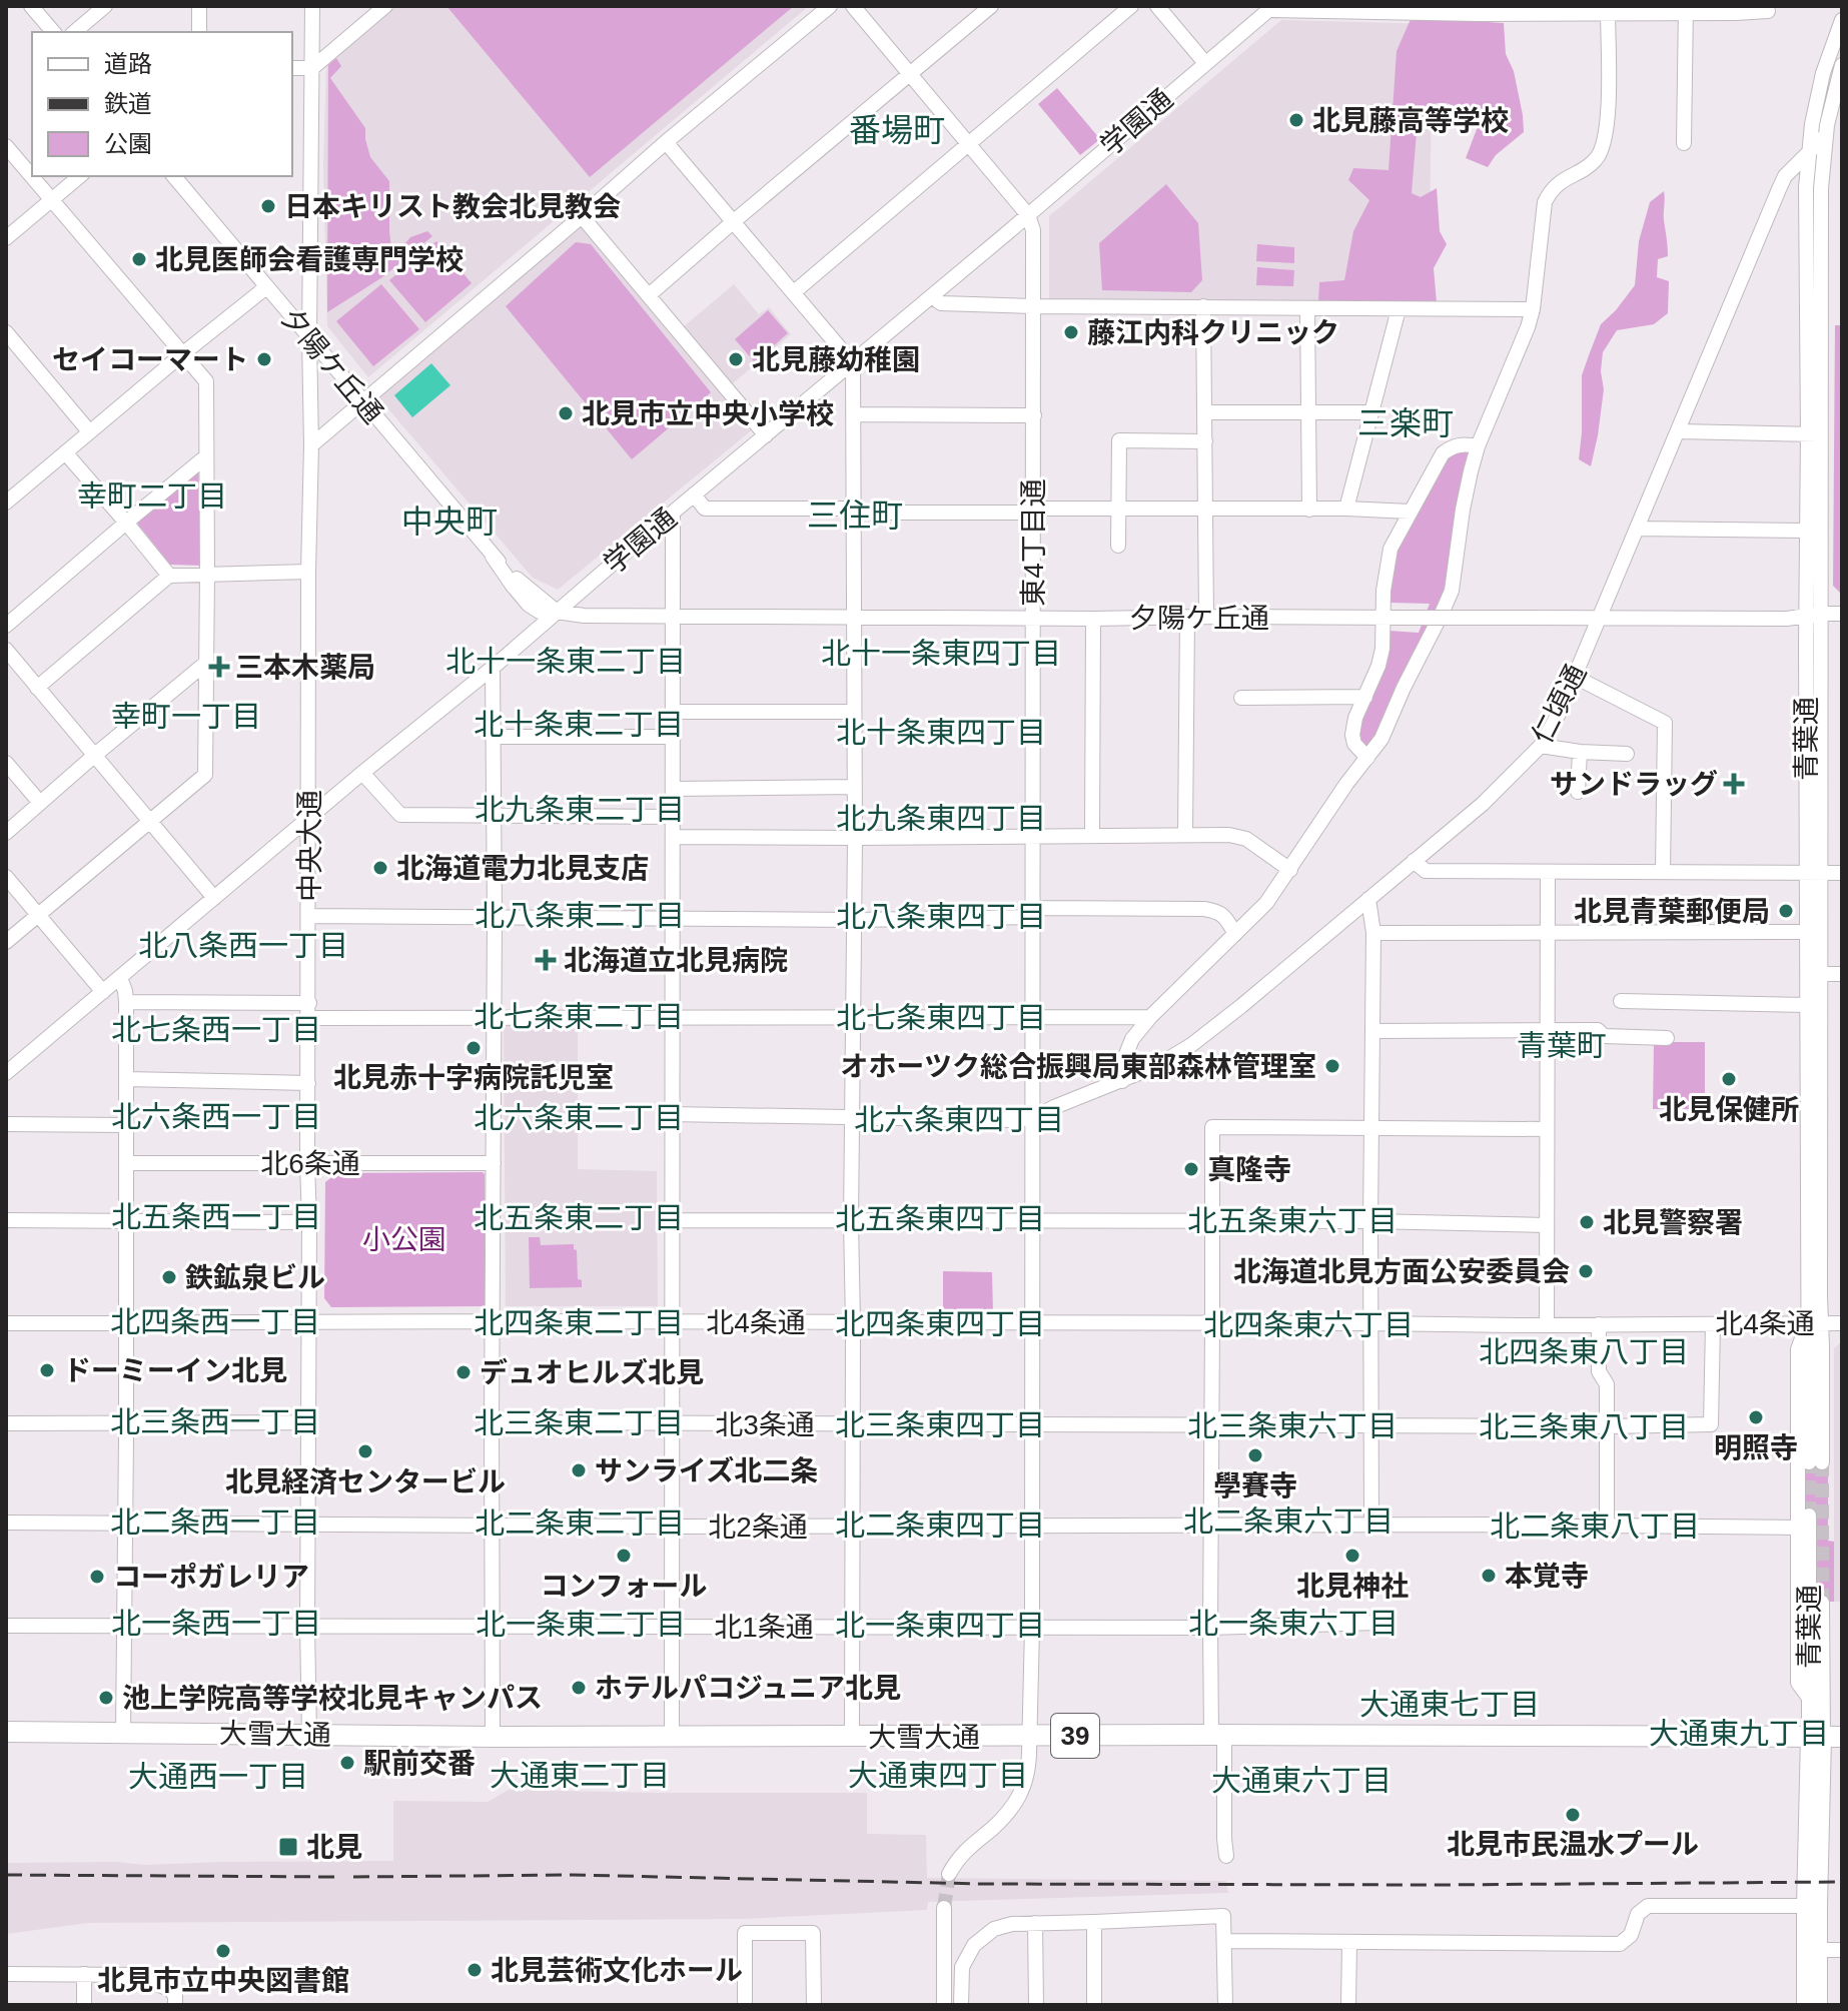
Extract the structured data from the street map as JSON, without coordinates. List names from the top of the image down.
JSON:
{
  "streets": {
    "highway": ["大雪大通", "39"],
    "street": [
      "学園通",
      "夕陽ケ丘通",
      "東4丁目通",
      "仁頃通",
      "青葉通",
      "中央大通",
      "北6条通",
      "北4条通",
      "北3条通",
      "北2条通",
      "北1条通"
    ]
  },
  "crossings": [
    ["学園通", "夕陽ケ丘通"],
    ["学園通", "東4丁目通"],
    ["学園通", "中央大通"],
    ["夕陽ケ丘通", "東4丁目通"],
    ["夕陽ケ丘通", "仁頃通"],
    ["夕陽ケ丘通", "青葉通"],
    ["夕陽ケ丘通", "中央大通"],
    ["東4丁目通", "仁頃通"],
    ["東4丁目通", "北4条通"],
    ["東4丁目通", "北3条通"],
    ["東4丁目通", "北2条通"],
    ["東4丁目通", "北1条通"],
    ["東4丁目通", "大雪大通"],
    ["仁頃通", "青葉通"],
    ["青葉通", "北4条通"],
    ["青葉通", "大雪大通"],
    ["中央大通", "北6条通"],
    ["中央大通", "北4条通"],
    ["中央大通", "北2条通"],
    ["中央大通", "北1条通"],
    ["中央大通", "大雪大通"],
    ["北4条通", "北3条通"]
  ],
  "districts": [
    "番場町",
    "三楽町",
    "幸町二丁目",
    "三住町",
    "中央町",
    "北十一条東四丁目",
    "北十一条東二丁目",
    "幸町一丁目",
    "北十条東二丁目",
    "北十条東四丁目",
    "北九条東二丁目",
    "北九条東四丁目",
    "北八条東二丁目",
    "北八条東四丁目",
    "北八条西一丁目",
    "北七条東二丁目",
    "北七条東四丁目",
    "北七条西一丁目",
    "青葉町",
    "北六条西一丁目",
    "北六条東二丁目",
    "北六条東四丁目",
    "北五条西一丁目",
    "北五条東二丁目",
    "北五条東四丁目",
    "北五条東六丁目",
    "北四条西一丁目",
    "北四条東二丁目",
    "北四条東四丁目",
    "北四条東六丁目",
    "北四条東八丁目",
    "北三条西一丁目",
    "北三条東二丁目",
    "北三条東四丁目",
    "北三条東六丁目",
    "北三条東八丁目",
    "北二条東六丁目",
    "北二条西一丁目",
    "北二条東二丁目",
    "北二条東四丁目",
    "北二条東八丁目",
    "北一条西一丁目",
    "北一条東六丁目",
    "北一条東二丁目",
    "北一条東四丁目",
    "大通東七丁目",
    "大通東九丁目",
    "大通東二丁目",
    "大通東四丁目",
    "大通西一丁目",
    "大通東六丁目"
  ],
  "parks": ["小公園"],
  "places": {
    "other": [
      "北見藤高等学校",
      "日本キリスト教会北見教会",
      "北見医師会看護専門学校",
      "藤江内科クリニック",
      "セイコーマート",
      "北見藤幼稚園",
      "北見市立中央小学校",
      "北海道電力北見支店",
      "北見青葉郵便局",
      "北見赤十字病院託児室",
      "オホーツク総合振興局東部森林管理室",
      "北見保健所",
      "真隆寺",
      "北見警察署",
      "北海道北見方面公安委員会",
      "鉄鉱泉ビル",
      "ドーミーイン北見",
      "デュオヒルズ北見",
      "明照寺",
      "北見経済センタービル",
      "學賽寺",
      "サンライズ北二条",
      "コンフォール",
      "北見神社",
      "本覚寺",
      "コーポガレリア",
      "ホテルパコジュニア北見",
      "池上学院高等学校北見キャンパス",
      "駅前交番",
      "北見市民温水プール",
      "北見市立中央図書館",
      "北見芸術文化ホール"
    ],
    "health": ["三本木薬局", "サンドラッグ", "北海道立北見病院"],
    "transit": ["北見"]
  },
  "legend": ["道路", "鉄道", "公園"]
}
